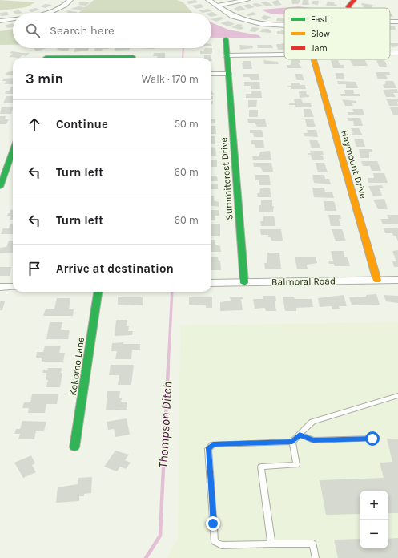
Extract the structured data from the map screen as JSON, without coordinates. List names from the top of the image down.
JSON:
{
  "streets": {
    "street": [
      "Haymount Drive",
      "Summitcrest Drive",
      "Balmoral Road",
      "Kokomo Lane"
    ]
  },
  "crossings": [
    ["Haymount Drive", "Balmoral Road"],
    ["Summitcrest Drive", "Balmoral Road"]
  ],
  "water": ["Thompson Ditch"],
  "legend": ["Fast", "Slow", "Jam"],
  "page": {
    "search": "Search here",
    "heading": ["3 min", "Walk · 170 m"],
    "list": [
      ["Continue", "50 m"],
      ["Turn left", "60 m"],
      ["Turn left", "60 m"],
      "Arrive at destination"
    ],
    "map_buttons": ["+", "−"]
  }
}
